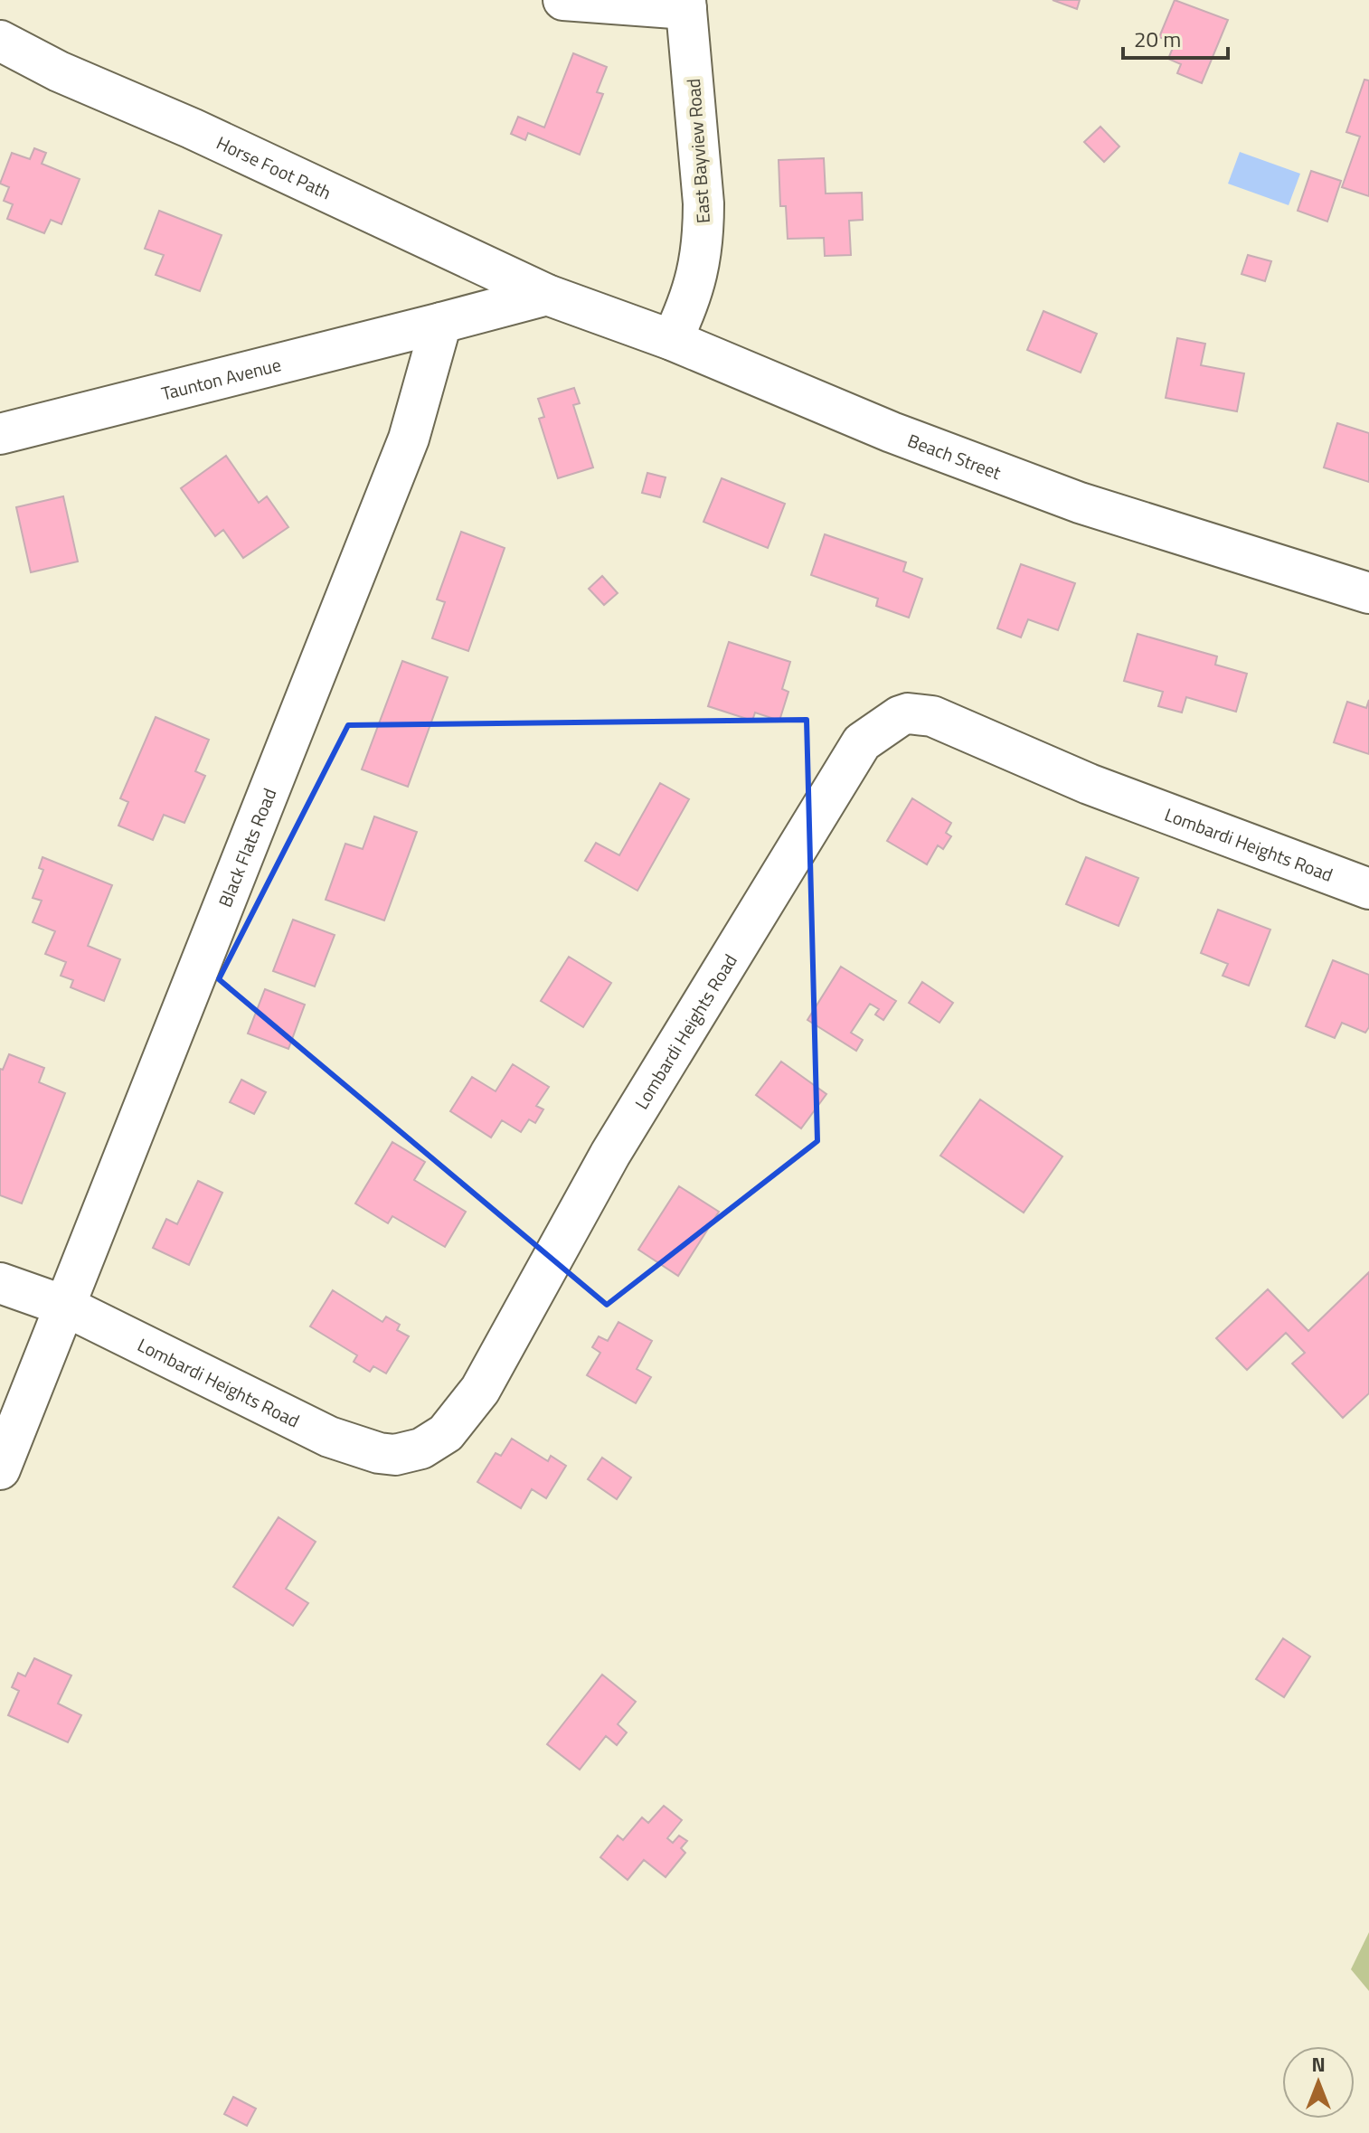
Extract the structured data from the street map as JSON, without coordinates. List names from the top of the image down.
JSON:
{
  "streets": {
    "street": [
      "East Bayview Road",
      "Horse Foot Path",
      "Taunton Avenue",
      "Beach Street",
      "Lombardi Heights Road",
      "Black Flats Road"
    ]
  },
  "crossings": [
    ["East Bayview Road", "Beach Street"],
    ["Horse Foot Path", "Beach Street"],
    ["Taunton Avenue", "Black Flats Road"],
    ["Lombardi Heights Road", "Black Flats Road"]
  ],
  "scale_bar": "20 m",
  "north": "top"
}
